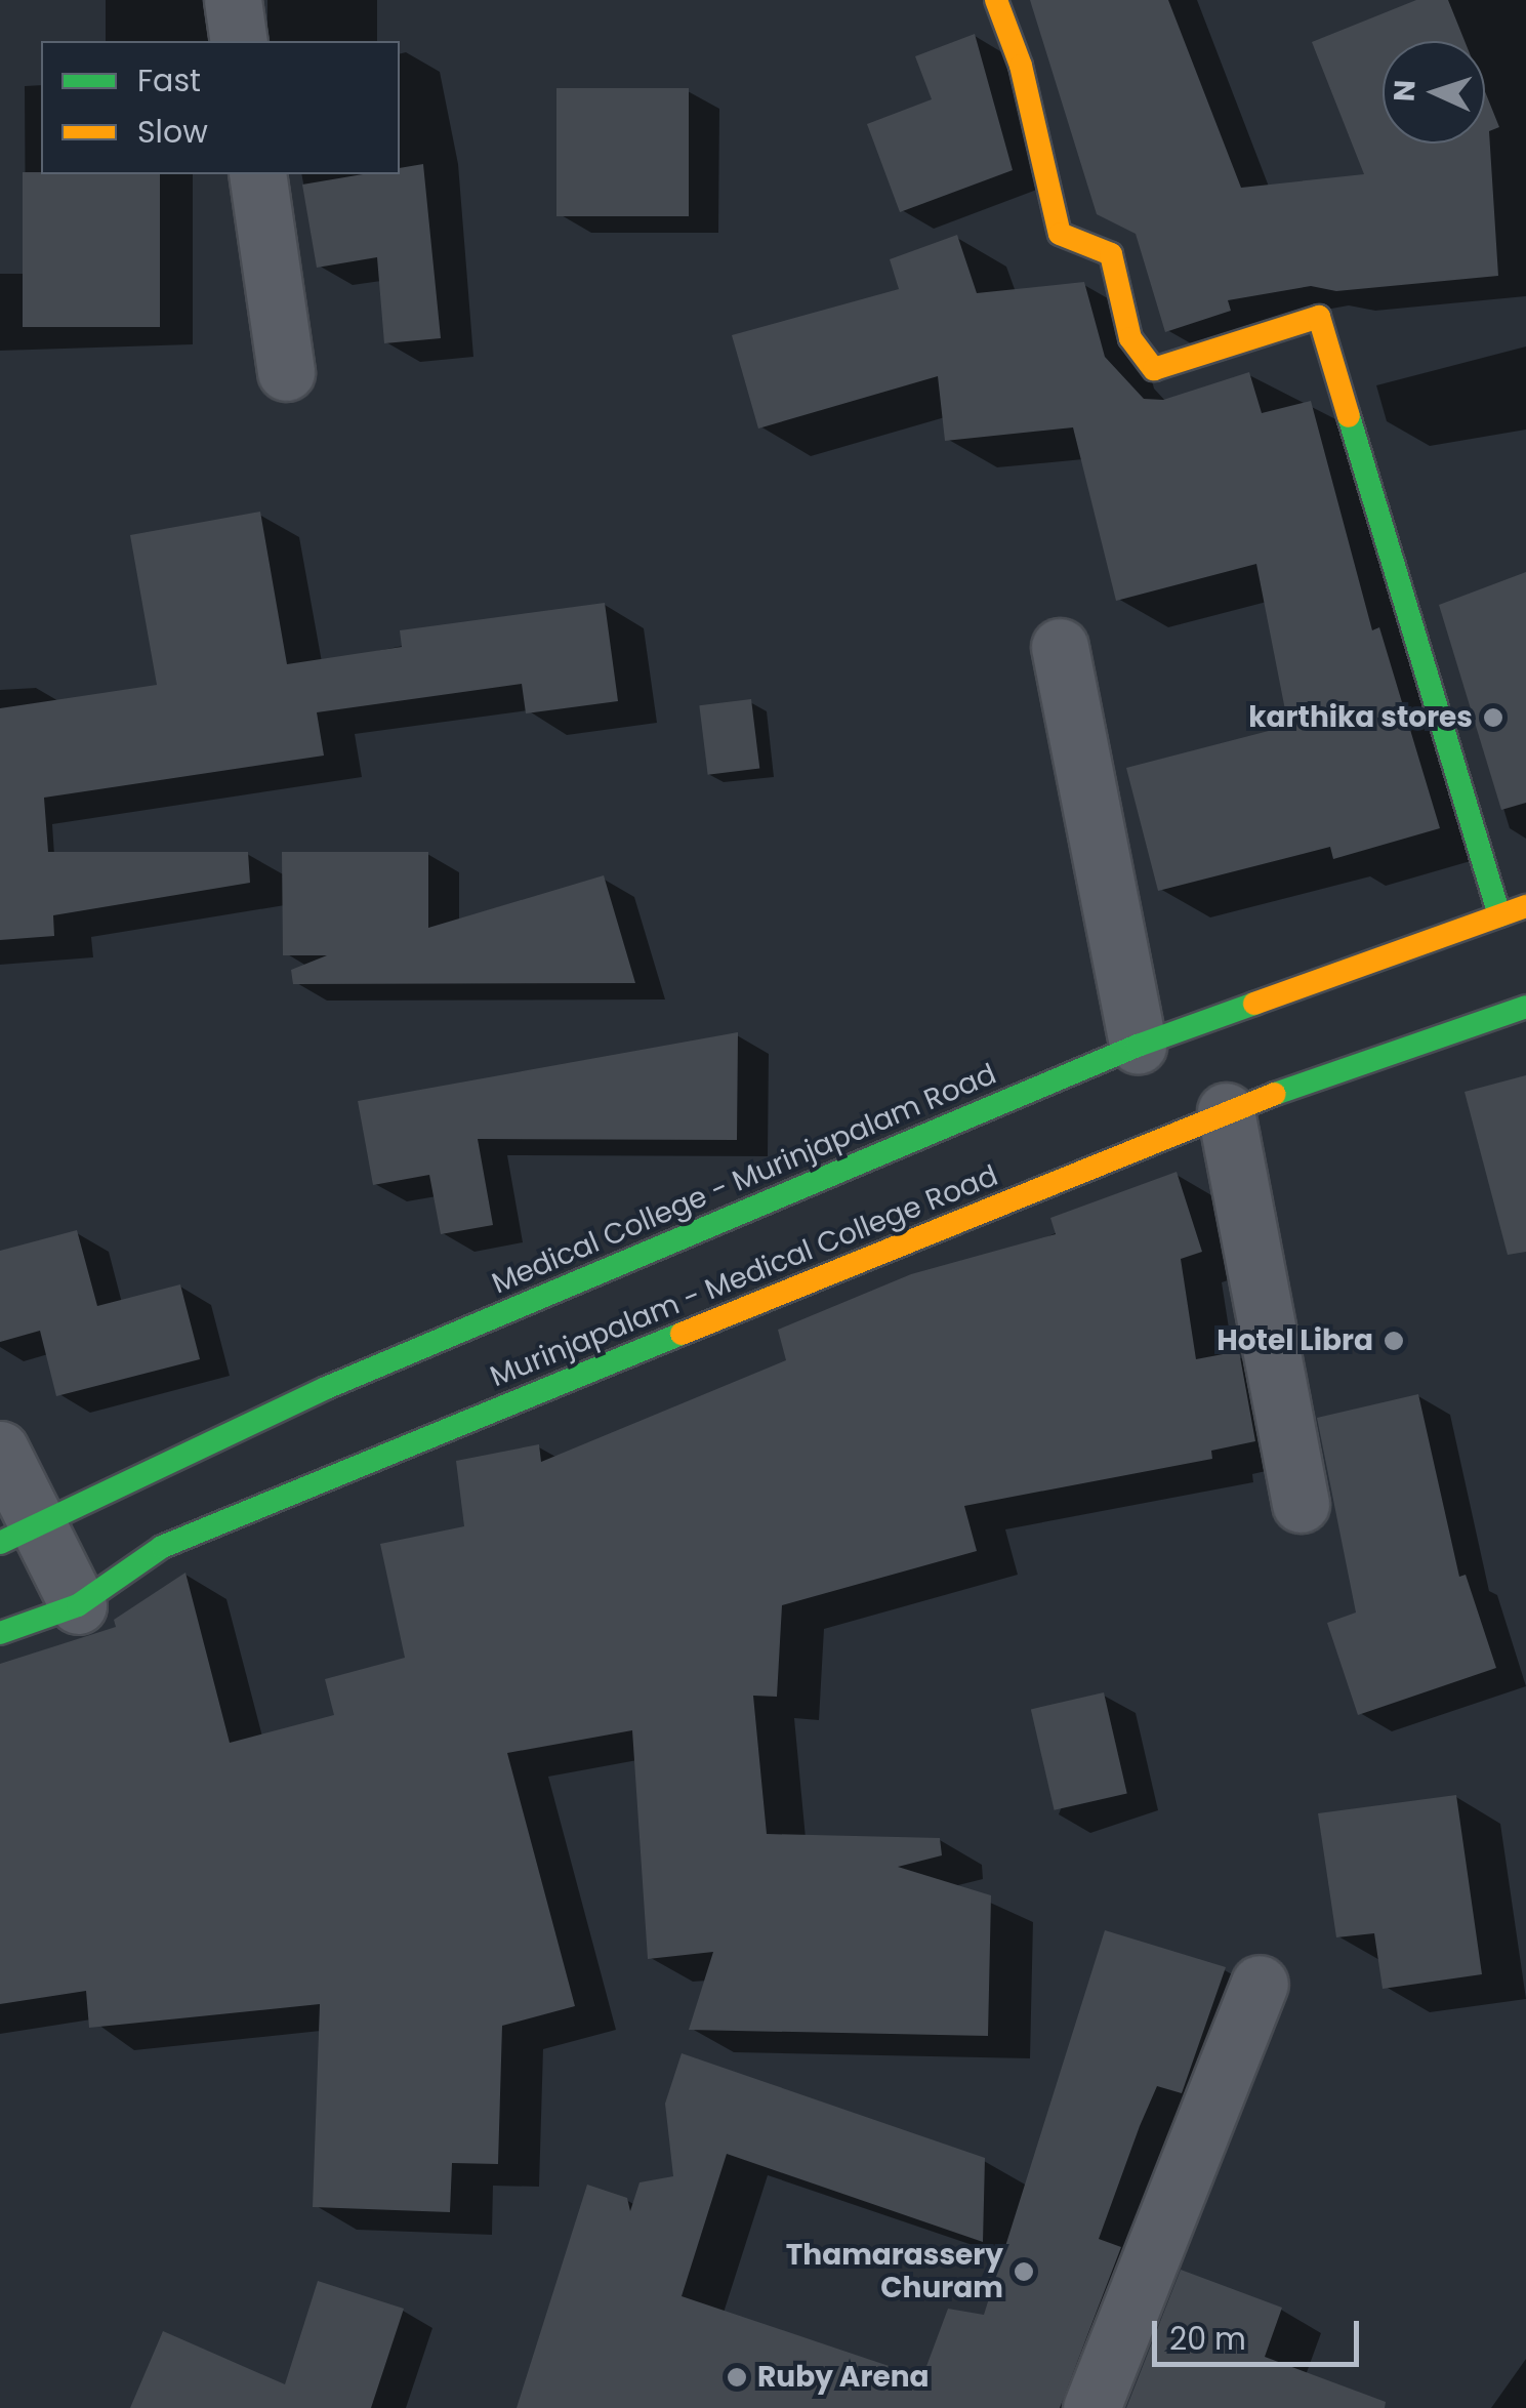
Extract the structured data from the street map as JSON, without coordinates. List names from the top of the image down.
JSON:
{
  "streets": {
    "main road": ["Medical College - Murinjapalam Road", "Murinjapalam - Medical College Road"]
  },
  "places": [
    "karthika stores",
    "Hotel Libra",
    "Thamarassery Churam",
    "Ruby Arena"
  ],
  "legend": ["Fast", "Slow"],
  "scale_bar": "20 m",
  "north": "left"
}
